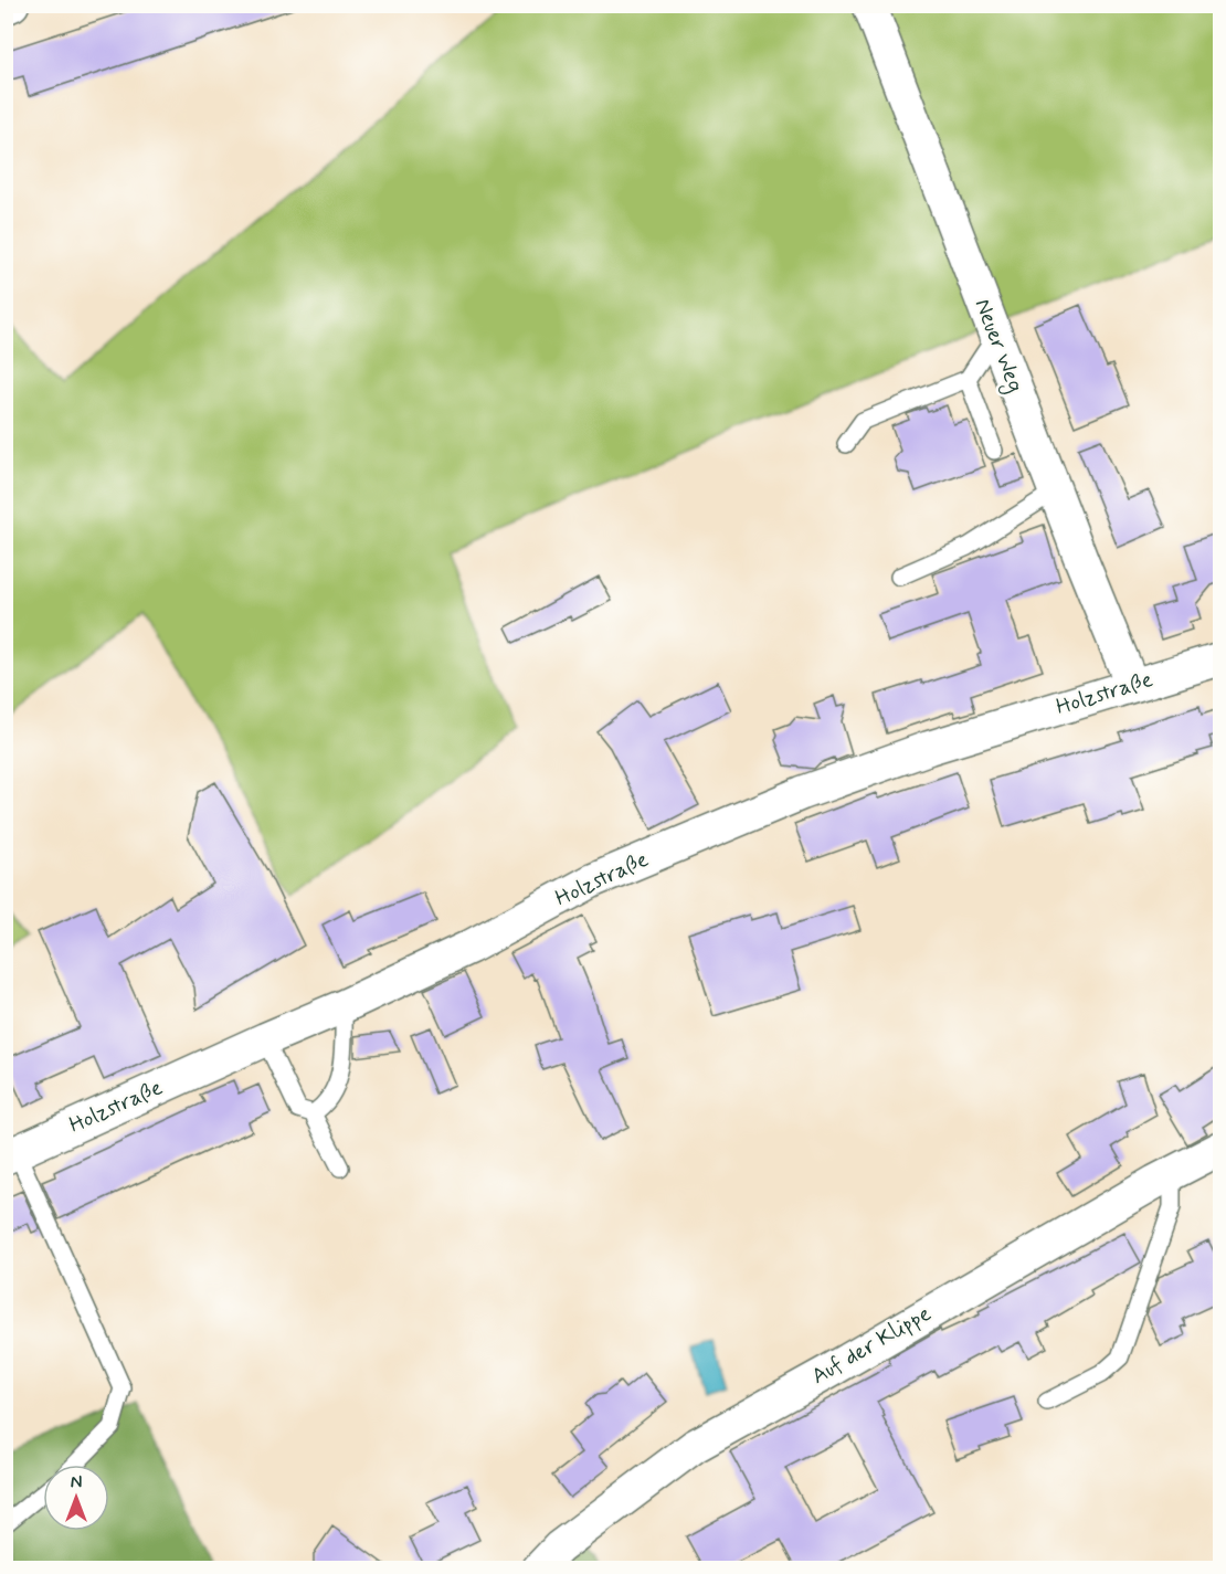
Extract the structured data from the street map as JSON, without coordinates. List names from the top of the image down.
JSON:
{
  "streets": {
    "street": ["Neuer Weg", "Holzstraße", "Auf der Klippe"]
  },
  "crossings": [
    ["Neuer Weg", "Holzstraße"]
  ],
  "north": "top"
}
